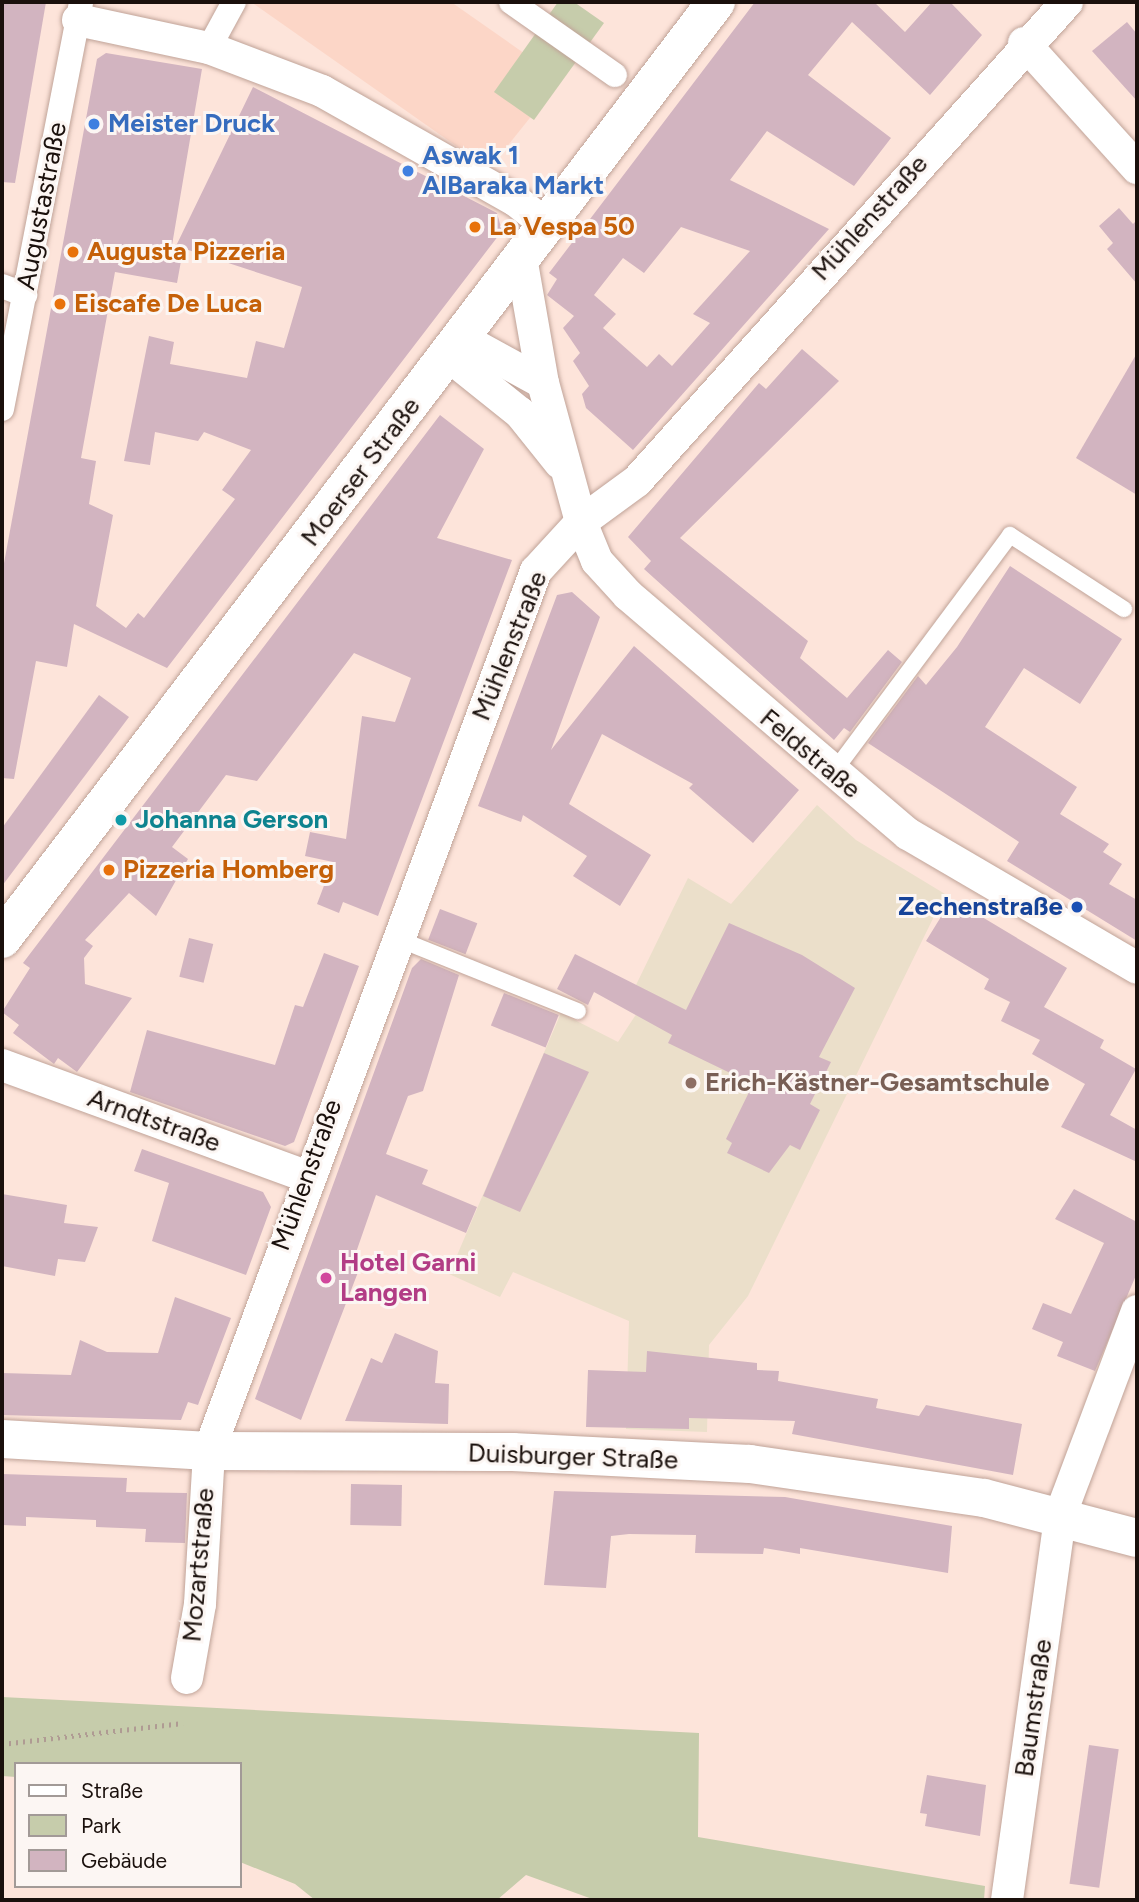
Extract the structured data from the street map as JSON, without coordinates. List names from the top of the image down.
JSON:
{
  "streets": {
    "street": [
      "Augustastraße",
      "Mühlenstraße",
      "Moerser Straße",
      "Feldstraße",
      "Arndtstraße",
      "Duisburger Straße",
      "Mozartstraße",
      "Baumstraße"
    ]
  },
  "crossings": [
    ["Mühlenstraße", "Feldstraße"],
    ["Mühlenstraße", "Arndtstraße"],
    ["Mühlenstraße", "Duisburger Straße"],
    ["Mühlenstraße", "Mozartstraße"],
    ["Moerser Straße", "Feldstraße"],
    ["Duisburger Straße", "Mozartstraße"],
    ["Duisburger Straße", "Baumstraße"]
  ],
  "places": [
    "Meister Druck",
    "Aswak 1 AlBaraka Markt",
    "La Vespa 50",
    "Augusta Pizzeria",
    "Eiscafe De Luca",
    "Johanna Gerson",
    "Pizzeria Homberg",
    "Zechenstraße",
    "Erich-Kästner-Gesamtschule",
    "Hotel Garni Langen"
  ],
  "legend": ["Straße", "Park", "Gebäude"]
}
